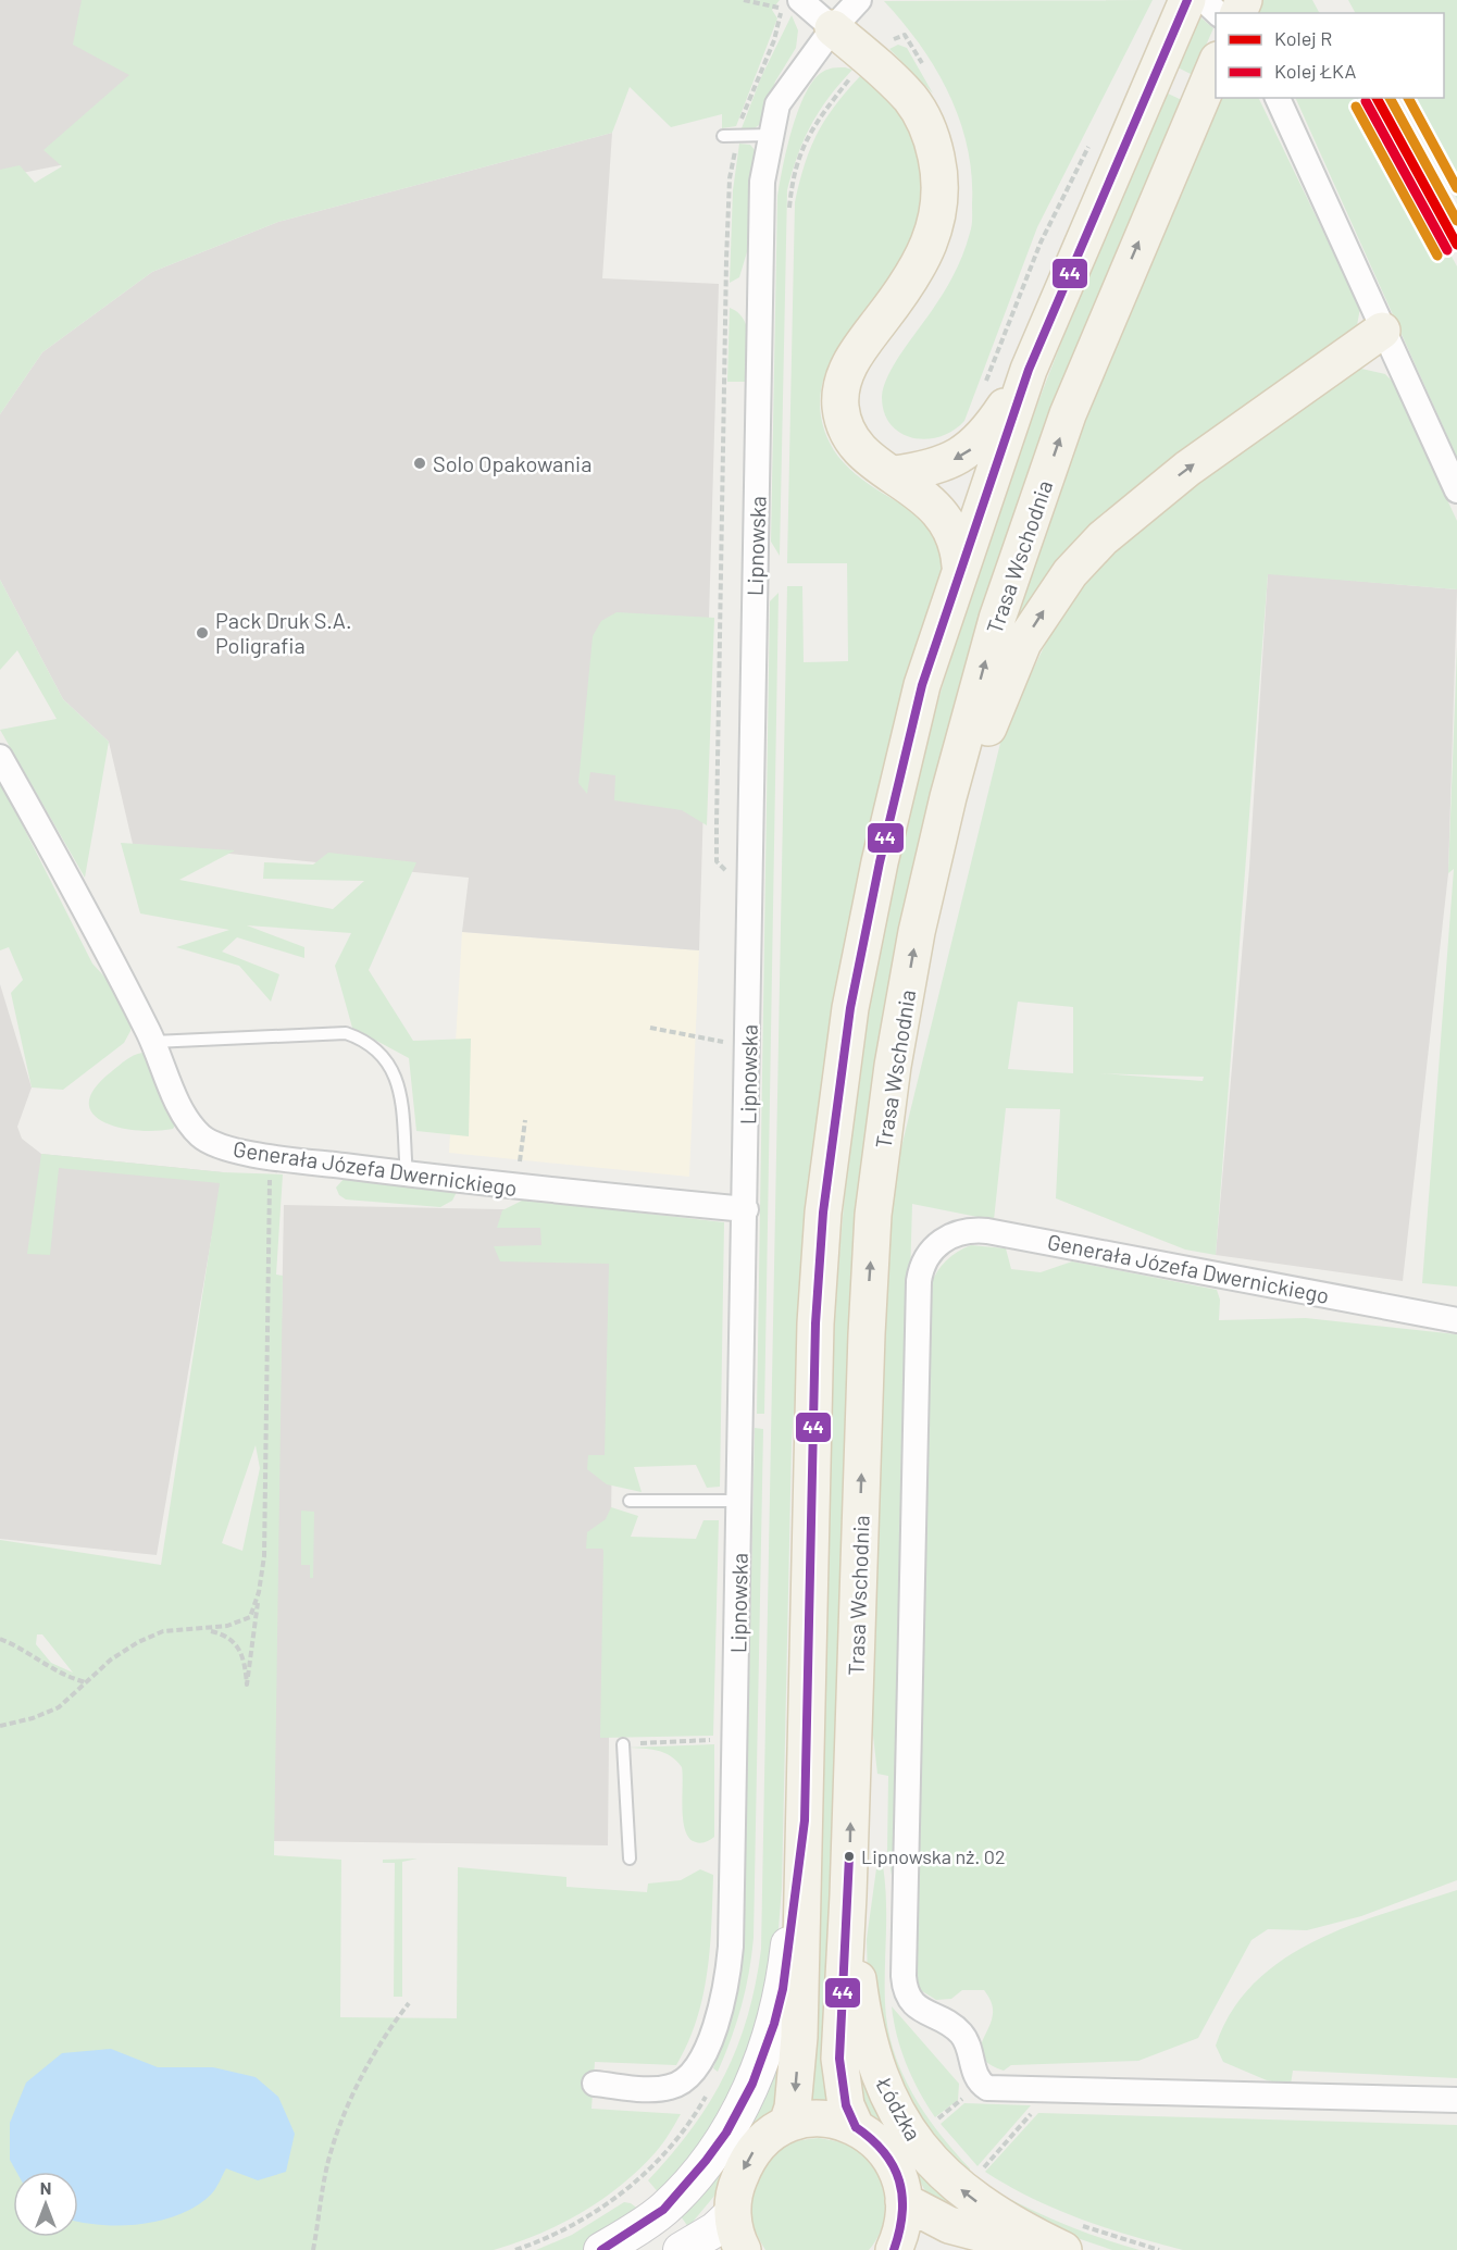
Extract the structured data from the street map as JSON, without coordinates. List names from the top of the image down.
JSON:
{
  "streets": {
    "main road": ["Trasa Wschodnia", "Łódzka"],
    "street": ["Lipnowska", "Generała Józefa Dwernickiego"]
  },
  "crossings": [
    ["Lipnowska", "Generała Józefa Dwernickiego"],
    ["Trasa Wschodnia", "Łódzka"]
  ],
  "one_way": ["Łódzka"],
  "places": ["Solo Opakowania", "Pack Druk S.A. Poligrafia", "Lipnowska nż. 02"],
  "lines": ["transit line 44", "rail line R", "rail line ŁKA"],
  "legend": ["Kolej R", "Kolej ŁKA"],
  "north": "top"
}
